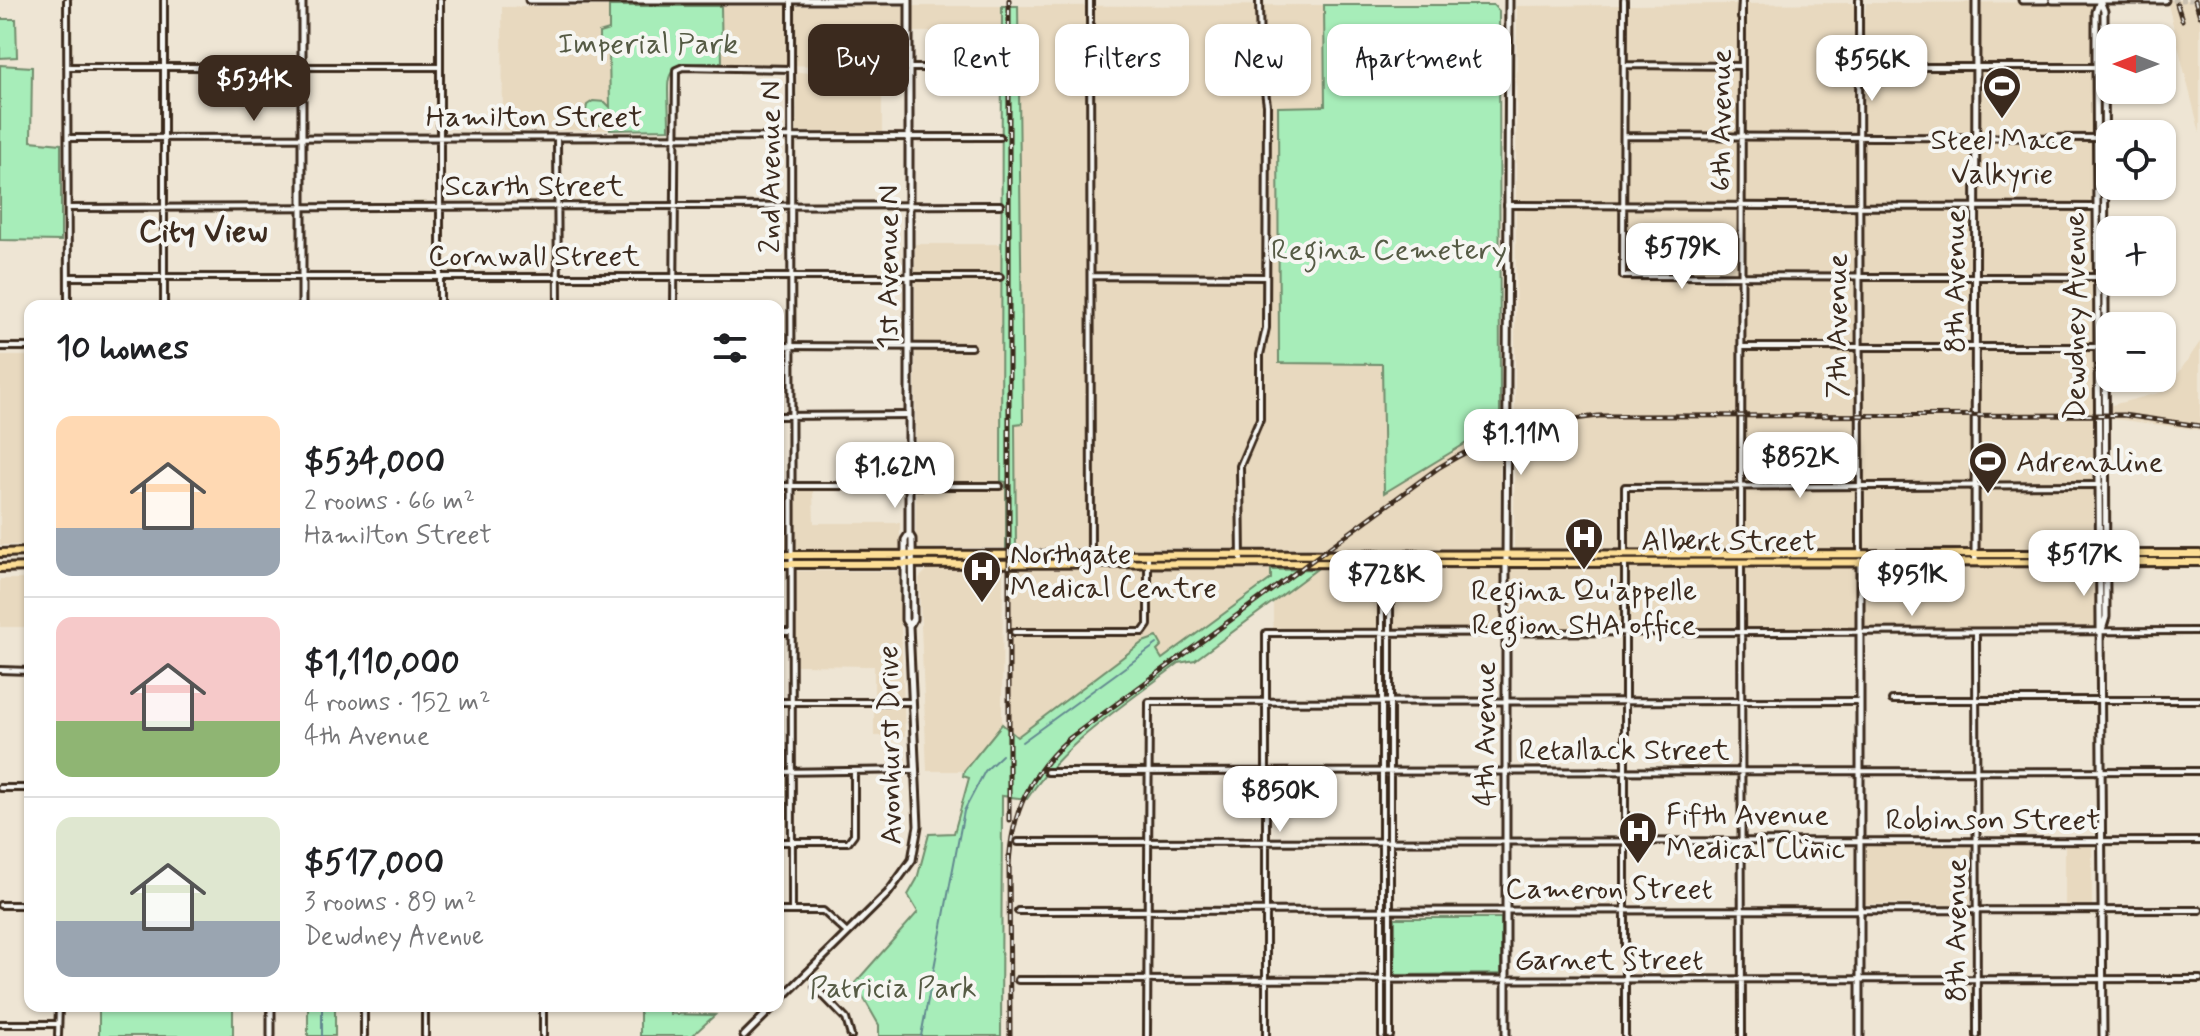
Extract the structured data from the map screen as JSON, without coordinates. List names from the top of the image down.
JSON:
{
  "streets": {
    "main road": ["Albert Street"],
    "street": [
      "Hamilton Street",
      "6th Avenue",
      "2nd Avenue N",
      "Scarth Street",
      "Cornwall Street",
      "1st Avenue N",
      "8th Avenue",
      "Dewdney Avenue",
      "7th Avenue",
      "4th Avenue",
      "Avonhurst Drive",
      "Retallack Street",
      "Robinson Street",
      "Cameron Street",
      "Garnet Street"
    ]
  },
  "crossings": [
    ["Hamilton Street", "2nd Avenue N"],
    ["Hamilton Street", "1st Avenue N"],
    ["6th Avenue", "Albert Street"],
    ["6th Avenue", "Retallack Street"],
    ["6th Avenue", "Robinson Street"],
    ["6th Avenue", "Cameron Street"],
    ["6th Avenue", "Garnet Street"],
    ["2nd Avenue N", "Scarth Street"],
    ["2nd Avenue N", "Cornwall Street"],
    ["2nd Avenue N", "Albert Street"],
    ["Scarth Street", "1st Avenue N"],
    ["Cornwall Street", "1st Avenue N"],
    ["1st Avenue N", "Albert Street"],
    ["1st Avenue N", "Avonhurst Drive"],
    ["8th Avenue", "Albert Street"],
    ["8th Avenue", "Retallack Street"],
    ["8th Avenue", "Robinson Street"],
    ["8th Avenue", "Cameron Street"],
    ["8th Avenue", "Garnet Street"],
    ["Dewdney Avenue", "Albert Street"],
    ["Dewdney Avenue", "Retallack Street"],
    ["Dewdney Avenue", "Robinson Street"],
    ["Dewdney Avenue", "Cameron Street"],
    ["Dewdney Avenue", "Garnet Street"],
    ["7th Avenue", "Albert Street"],
    ["7th Avenue", "Retallack Street"],
    ["7th Avenue", "Robinson Street"],
    ["7th Avenue", "Cameron Street"],
    ["7th Avenue", "Garnet Street"],
    ["Albert Street", "4th Avenue"],
    ["Albert Street", "Avonhurst Drive"],
    ["4th Avenue", "Retallack Street"],
    ["4th Avenue", "Robinson Street"],
    ["4th Avenue", "Cameron Street"],
    ["4th Avenue", "Garnet Street"]
  ],
  "districts": ["City View"],
  "parks": ["Imperial Park", "Regina Cemetery", "Patricia Park"],
  "places": {
    "sports": ["Steel Mace Valkyrie", "Adrenaline"],
    "hospital": ["Regina Qu'appelle Region SHA office", "Northgate Medical Centre", "Fifth Avenue Medical Clinic"]
  },
  "north": "left",
  "page": {
    "map_buttons": ["+", "−"],
    "chip": [
      "Buy",
      "Rent",
      "Filters",
      "New",
      "Apartment"
    ],
    "price": [
      "$556K",
      "$534K",
      "$579K",
      "$1.11M",
      "$852K",
      "$1.62M",
      "$517K",
      "$728K",
      "$951K",
      "$850K"
    ],
    "heading": "10 homes",
    "list": [
      {
        "name": "$534,000",
        "note": "2 rooms · 66 m² · Hamilton Street"
      },
      {
        "name": "$1,110,000",
        "note": "4 rooms · 152 m² · 4th Avenue"
      },
      {
        "name": "$517,000",
        "note": "3 rooms · 89 m² · Dewdney Avenue"
      }
    ]
  }
}
